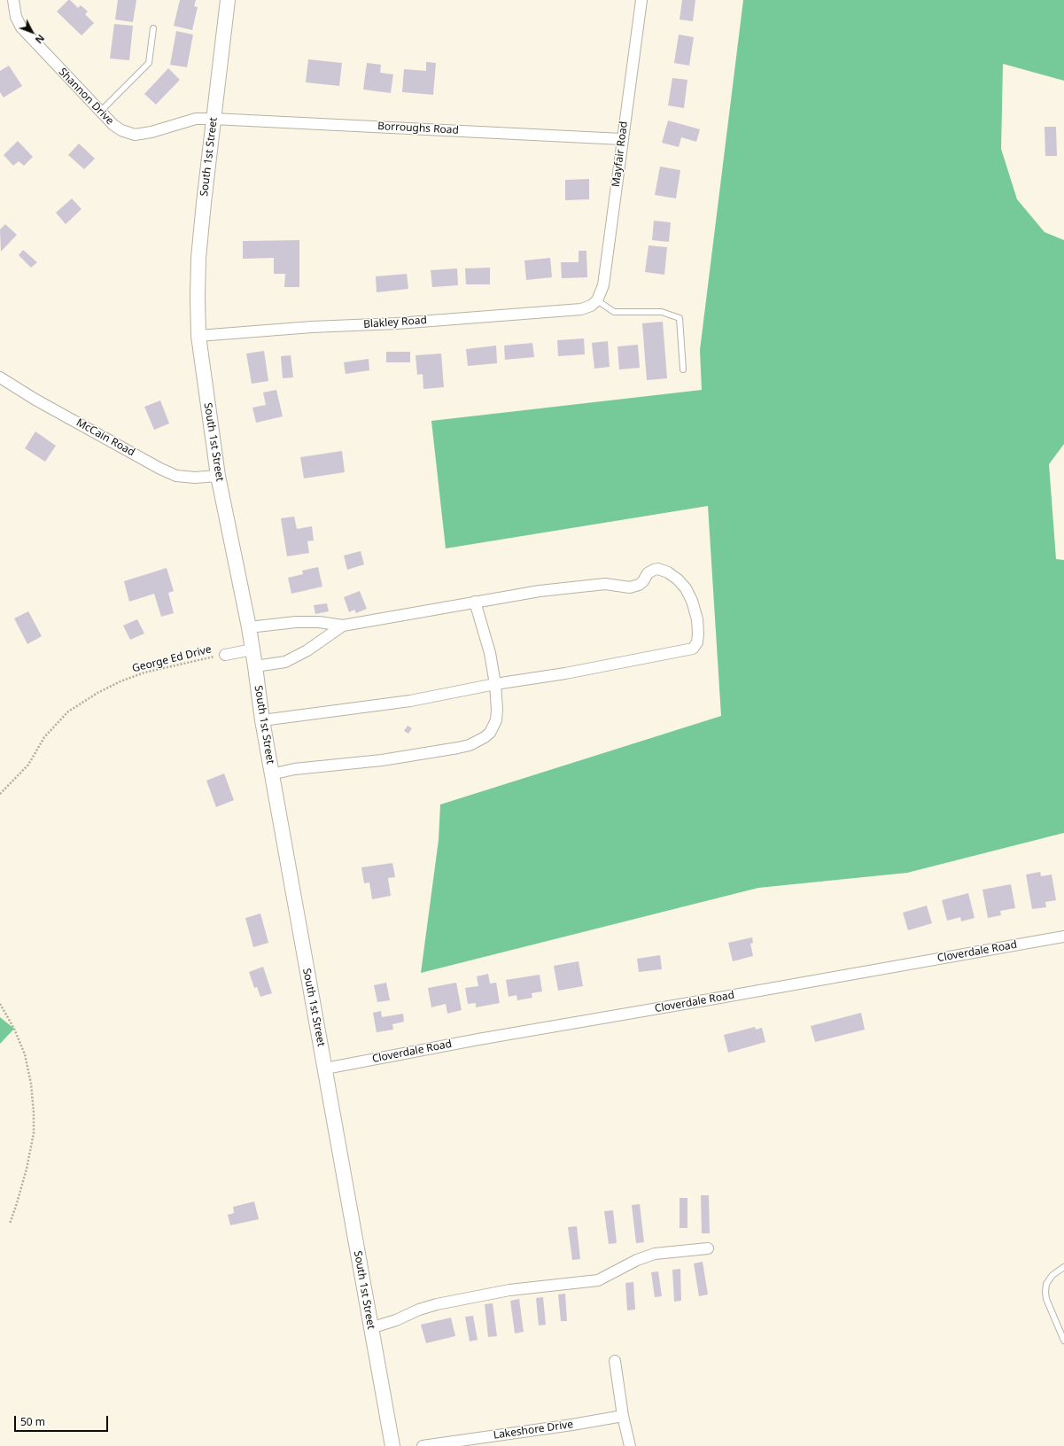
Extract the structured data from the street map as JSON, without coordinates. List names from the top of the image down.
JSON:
{
  "streets": {
    "main road": ["South 1st Street"],
    "street": [
      "Shannon Drive",
      "Borroughs Road",
      "Mayfair Road",
      "Blakley Road",
      "McCain Road",
      "Cloverdale Road",
      "Lakeshore Drive"
    ],
    "path": ["George Ed Drive"]
  },
  "crossings": [
    ["Shannon Drive", "Borroughs Road"],
    ["Shannon Drive", "South 1st Street"],
    ["Borroughs Road", "Mayfair Road"],
    ["Borroughs Road", "South 1st Street"],
    ["Mayfair Road", "Blakley Road"],
    ["South 1st Street", "Blakley Road"],
    ["South 1st Street", "McCain Road"],
    ["South 1st Street", "Cloverdale Road"]
  ],
  "scale_bar": "50 m",
  "north": "bottom right"
}
